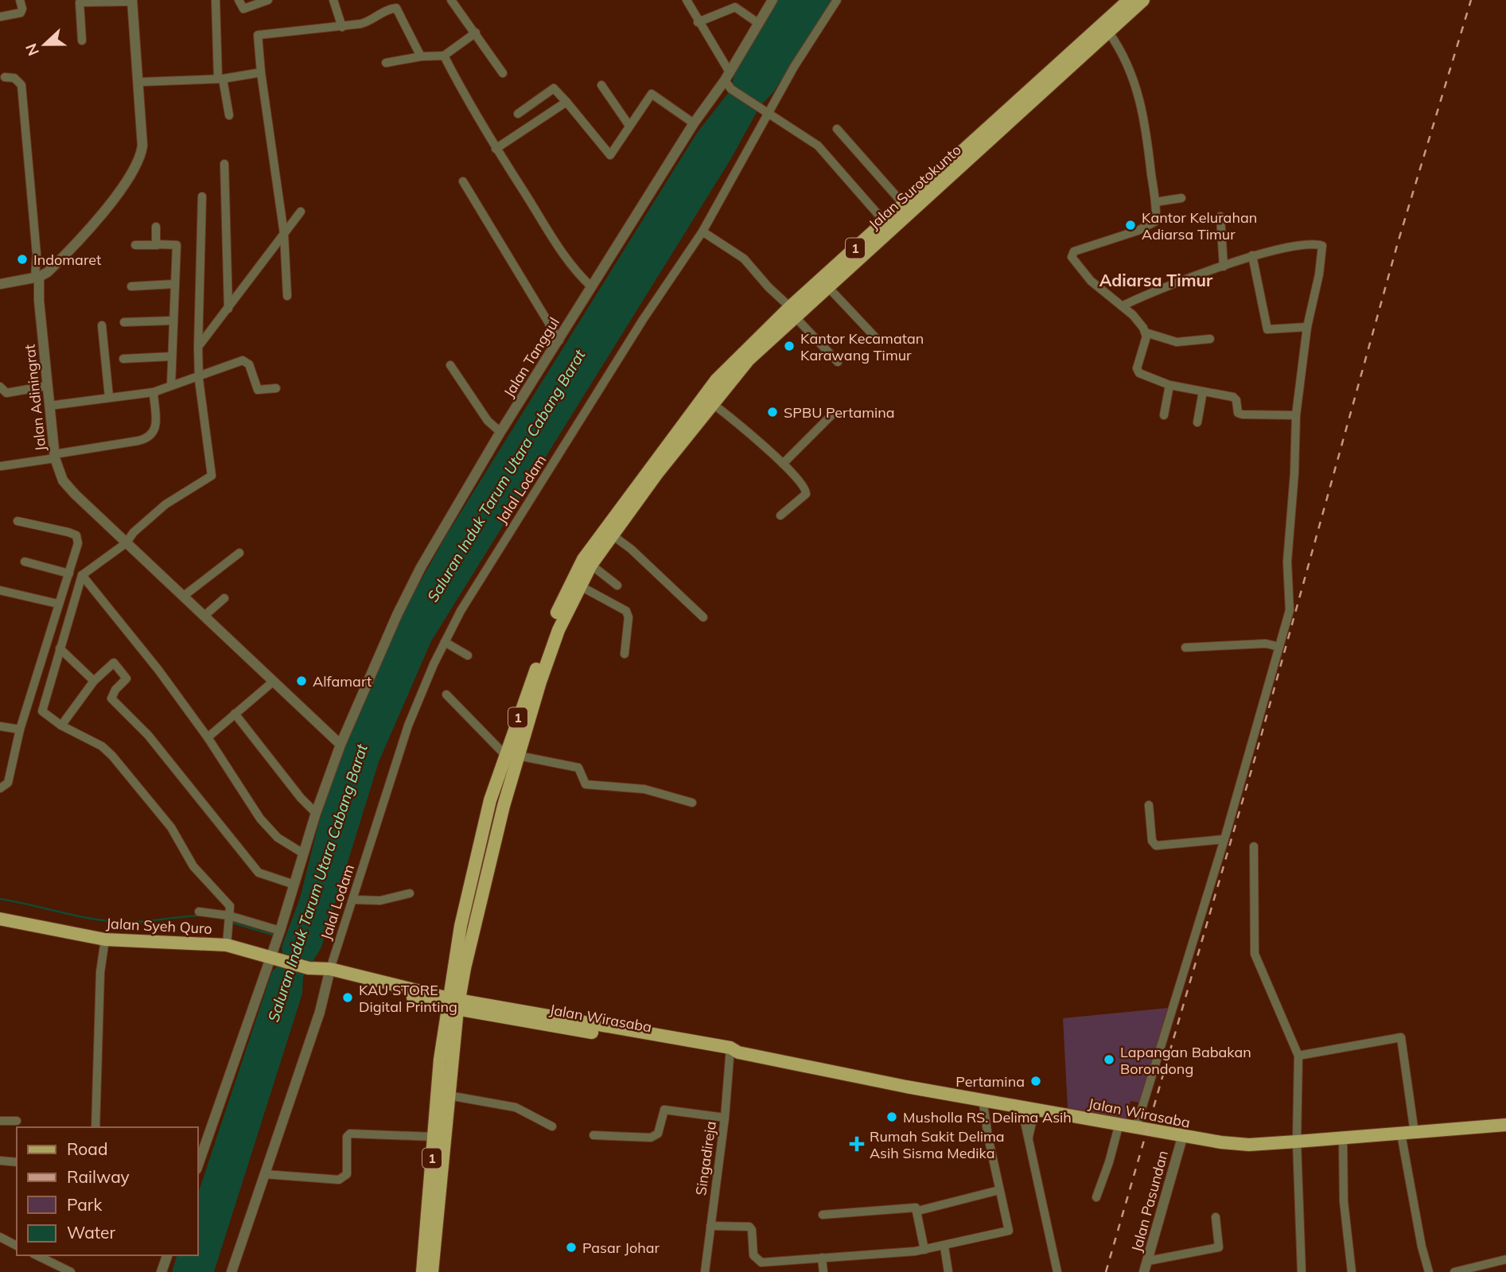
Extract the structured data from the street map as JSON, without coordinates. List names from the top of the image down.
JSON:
{
  "streets": {
    "main road": [
      "Jalan Surotokunto",
      "1",
      "Jalan Syeh Quro",
      "Jalan Wirasaba"
    ],
    "street": [
      "Jalan Tanggul",
      "Jalan Adiningrat",
      "Jalal Lodam",
      "Singadireja",
      "Jalan Pasundan"
    ]
  },
  "crossings": [
    ["Jalan Surotokunto", "1"],
    ["1", "Jalan Syeh Quro"],
    ["1", "Jalan Wirasaba"],
    ["Jalan Tanggul", "Jalan Adiningrat"],
    ["Jalan Tanggul", "Jalan Syeh Quro"],
    ["Jalal Lodam", "Jalan Syeh Quro"],
    ["Jalan Syeh Quro", "Jalan Wirasaba"],
    ["Jalan Wirasaba", "Singadireja"],
    ["Jalan Wirasaba", "Jalan Pasundan"]
  ],
  "districts": ["Adiarsa Timur"],
  "water": ["Saluran Induk Tarum Utara Cabang Barat"],
  "places": {
    "other": [
      "Kantor Kelurahan Adiarsa Timur",
      "Indomaret",
      "Kantor Kecamatan Karawang Timur",
      "SPBU Pertamina",
      "Alfamart",
      "KAU STORE Digital Printing",
      "Lapangan Babakan Borondong",
      "Pertamina",
      "Musholla RS. Delima Asih",
      "Pasar Johar"
    ],
    "health": ["Rumah Sakit Delima Asih Sisma Medika"]
  },
  "legend": [
    "Road",
    "Railway",
    "Park",
    "Water"
  ],
  "north": "left"
}
